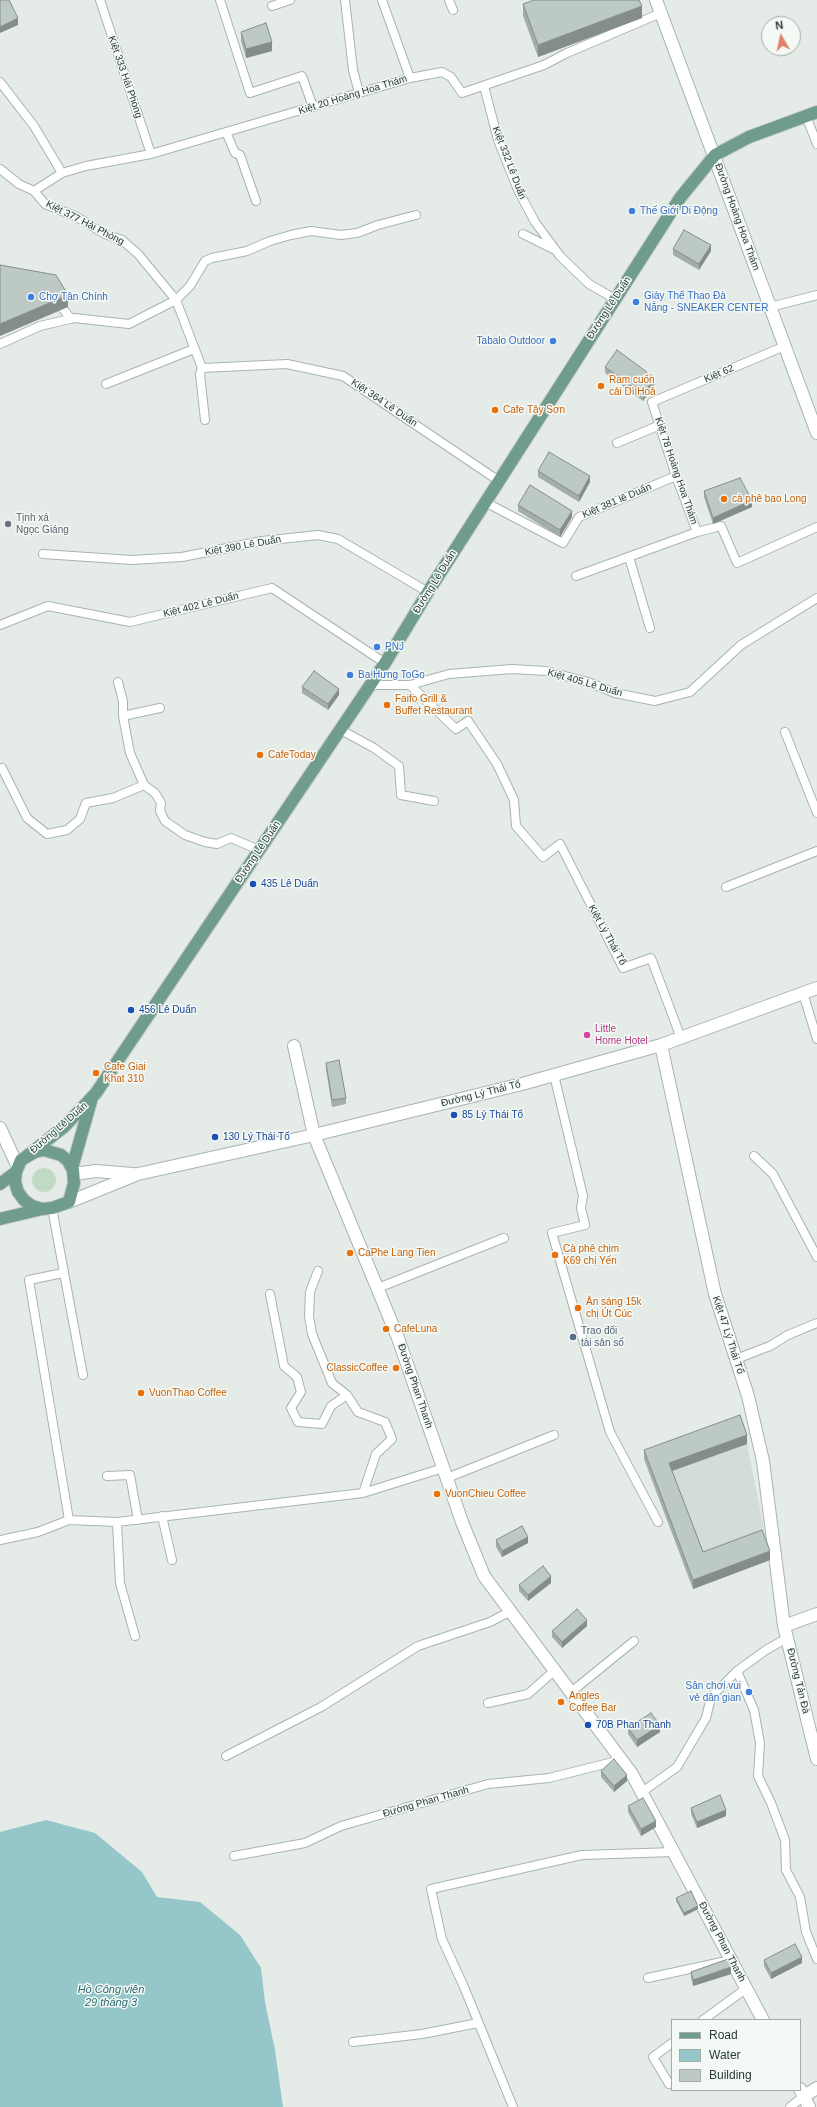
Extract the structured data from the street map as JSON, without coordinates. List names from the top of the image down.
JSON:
{
  "streets": {
    "main road": ["Đường Lê Duẩn"],
    "street": [
      "Đường Hoàng Hoa Thám",
      "Đường Lý Thái Tổ",
      "Kiệt 47 Lý Thái Tổ",
      "Đường Phan Thanh",
      "Đường Tản Đà"
    ],
    "lane": [
      "Kiệt 333 Hải Phòng",
      "Kiệt 20 Hoàng Hoa Thám",
      "Kiệt 332 Lê Duẩn",
      "Kiệt 377 Hải Phòng",
      "Kiệt 62",
      "Kiệt 364 Lê Duẩn",
      "Kiệt 78 Hoàng Hoa Thám",
      "Kiệt 381 lê Duẩn",
      "Kiệt 390 Lê Duẩn",
      "Kiệt 402 Lê Duẩn",
      "Kiệt 405 Lê Duẩn",
      "Kiệt Lý Thái Tổ"
    ]
  },
  "crossings": [
    ["Kiệt 333 Hải Phòng", "Kiệt 20 Hoàng Hoa Thám"],
    ["Kiệt 20 Hoàng Hoa Thám", "Kiệt 332 Lê Duẩn"],
    ["Kiệt 20 Hoàng Hoa Thám", "Đường Hoàng Hoa Thám"],
    ["Kiệt 20 Hoàng Hoa Thám", "Kiệt 377 Hải Phòng"],
    ["Kiệt 332 Lê Duẩn", "Đường Lê Duẩn"],
    ["Đường Hoàng Hoa Thám", "Đường Lê Duẩn"],
    ["Đường Hoàng Hoa Thám", "Kiệt 62"],
    ["Đường Lê Duẩn", "Kiệt 364 Lê Duẩn"],
    ["Đường Lê Duẩn", "Kiệt 381 lê Duẩn"],
    ["Đường Lê Duẩn", "Kiệt 390 Lê Duẩn"],
    ["Đường Lê Duẩn", "Kiệt 402 Lê Duẩn"],
    ["Đường Lê Duẩn", "Kiệt 405 Lê Duẩn"],
    ["Đường Lê Duẩn", "Đường Lý Thái Tổ"],
    ["Kiệt 62", "Kiệt 78 Hoàng Hoa Thám"],
    ["Kiệt 78 Hoàng Hoa Thám", "Kiệt 381 lê Duẩn"],
    ["Kiệt 405 Lê Duẩn", "Kiệt Lý Thái Tổ"],
    ["Kiệt Lý Thái Tổ", "Đường Lý Thái Tổ"],
    ["Đường Lý Thái Tổ", "Kiệt 47 Lý Thái Tổ"],
    ["Đường Lý Thái Tổ", "Đường Phan Thanh"],
    ["Kiệt 47 Lý Thái Tổ", "Đường Tản Đà"]
  ],
  "water": ["Hồ Công viên 29 tháng 3"],
  "places": [
    "Thế Giới Di Động",
    "Chợ Tân Chính",
    "Giày Thể Thao Đà Nẵng - SNEAKER CENTER",
    "Tabalo Outdoor",
    "Ram cuốn cải Dì Hoả",
    "Cafe Tây Sơn",
    "cà phê bao Long",
    "Tịnh xá Ngọc Giáng",
    "PNJ",
    "Ba Hưng ToGo",
    "Faifo Grill & Buffet Restaurant",
    "CafeToday",
    "435 Lê Duẩn",
    "456 Lê Duẩn",
    "Little Home Hotel",
    "Cafe Giai Khat 310",
    "85 Lý Thái Tổ",
    "130 Lý Thái Tổ",
    "CaPhe Lang Tien",
    "Cà phê chim K69 chị Yến",
    "Ăn sáng 15k chị Út Cúc",
    "CafeLuna",
    "Trao đổi tài sản số",
    "ClassicCoffee",
    "VuonThao Coffee",
    "VuonChieu Coffee",
    "Sân chơi vui vẻ dân gian",
    "Angles Coffee Bar",
    "70B Phan Thanh"
  ],
  "legend": ["Road", "Water", "Building"],
  "north": "top"
}
